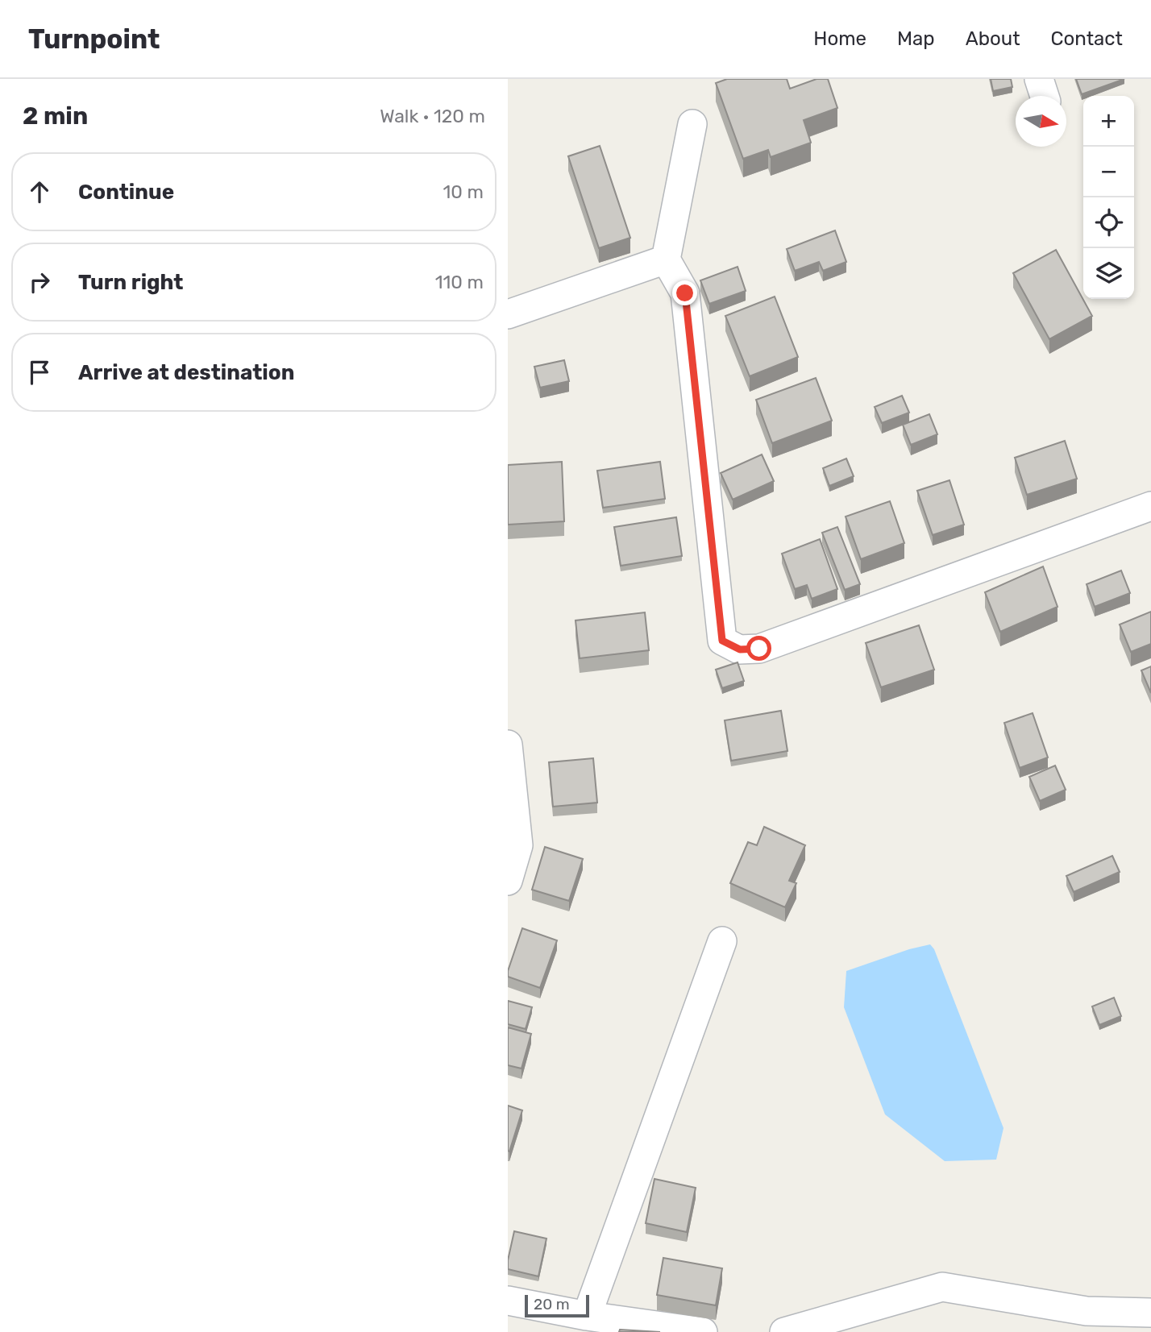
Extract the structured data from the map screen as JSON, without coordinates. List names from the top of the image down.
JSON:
{
  "scale_bar": "20 m",
  "north": "right",
  "page": {
    "header": "Turnpoint",
    "nav": [
      "Home",
      "Map",
      "About",
      "Contact"
    ],
    "heading": ["2 min", "Walk · 120 m"],
    "map_buttons": ["+", "−"],
    "list": [
      ["Continue", "10 m"],
      ["Turn right", "110 m"],
      "Arrive at destination"
    ],
    "scale": "20 m"
  }
}
